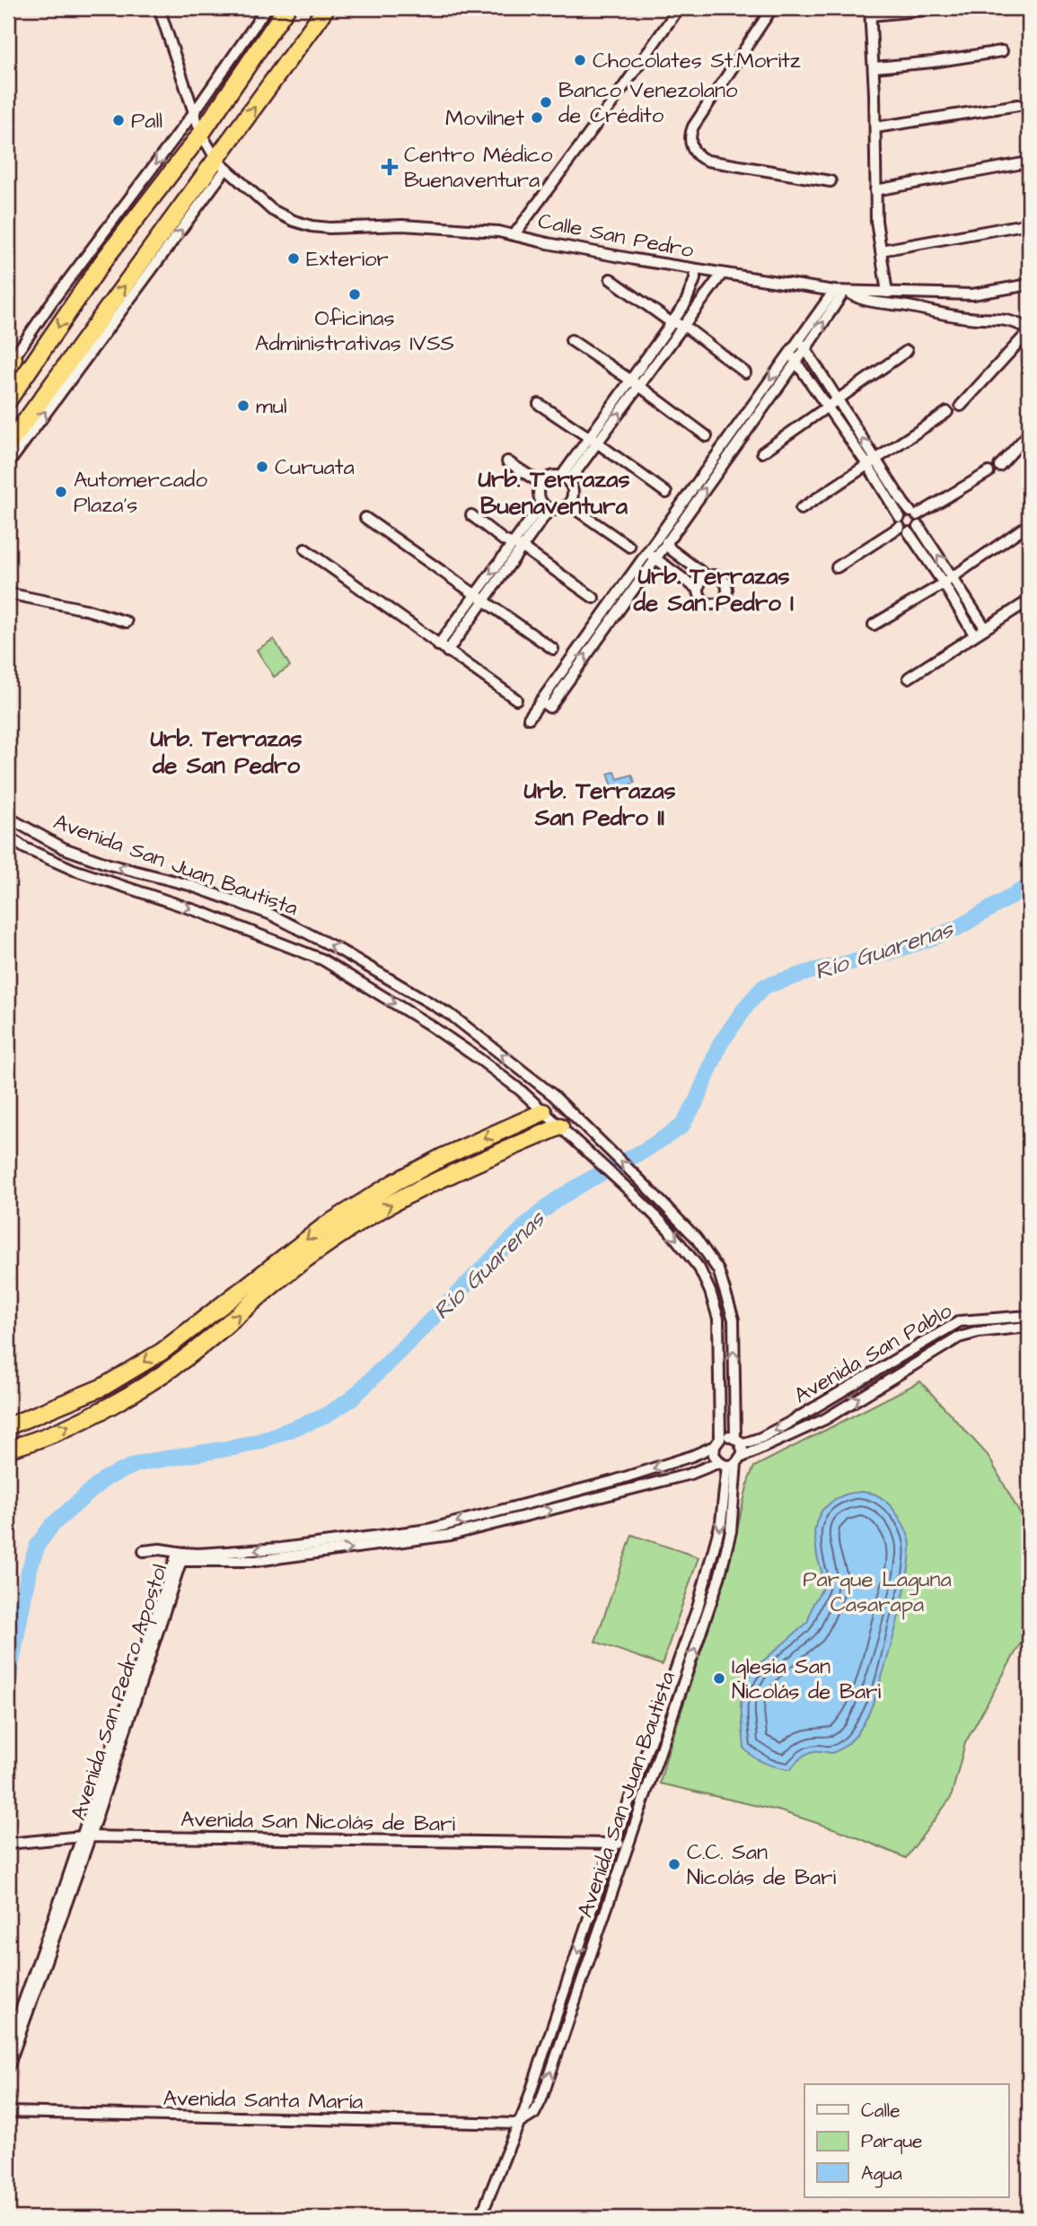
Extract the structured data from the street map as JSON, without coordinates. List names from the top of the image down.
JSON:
{
  "streets": {
    "street": [
      "Calle San Pedro",
      "Avenida San Juan Bautista",
      "Avenida San Pablo",
      "Avenida San Pedro Apostol",
      "Avenida San Nicolás de Bari",
      "Avenida Santa María"
    ]
  },
  "crossings": [
    ["Avenida San Juan Bautista", "Avenida San Pablo"],
    ["Avenida San Juan Bautista", "Avenida San Pedro Apostol"],
    ["Avenida San Juan Bautista", "Avenida San Nicolás de Bari"],
    ["Avenida San Juan Bautista", "Avenida Santa María"],
    ["Avenida San Pablo", "Avenida San Pedro Apostol"],
    ["Avenida San Pedro Apostol", "Avenida San Nicolás de Bari"]
  ],
  "districts": [
    "Urb. Terrazas Buenaventura",
    "Urb. Terrazas de San Pedro I",
    "Urb. Terrazas de San Pedro",
    "Urb. Terrazas San Pedro II"
  ],
  "water": ["Río Guarenas"],
  "parks": ["Parque Laguna Casarapa"],
  "places": {
    "other": [
      "Chocolates St.Moritz",
      "Banco Venezolano de Crédito",
      "Movilnet",
      "Pall",
      "Exterior",
      "Oficinas Administrativas IVSS",
      "mul",
      "Curuata",
      "Automercado Plaza's",
      "Iglesia San Nicolás de Bari",
      "C.C. San Nicolás de Bari"
    ],
    "health": ["Centro Médico Buenaventura"]
  },
  "legend": ["Calle", "Parque", "Agua"]
}
